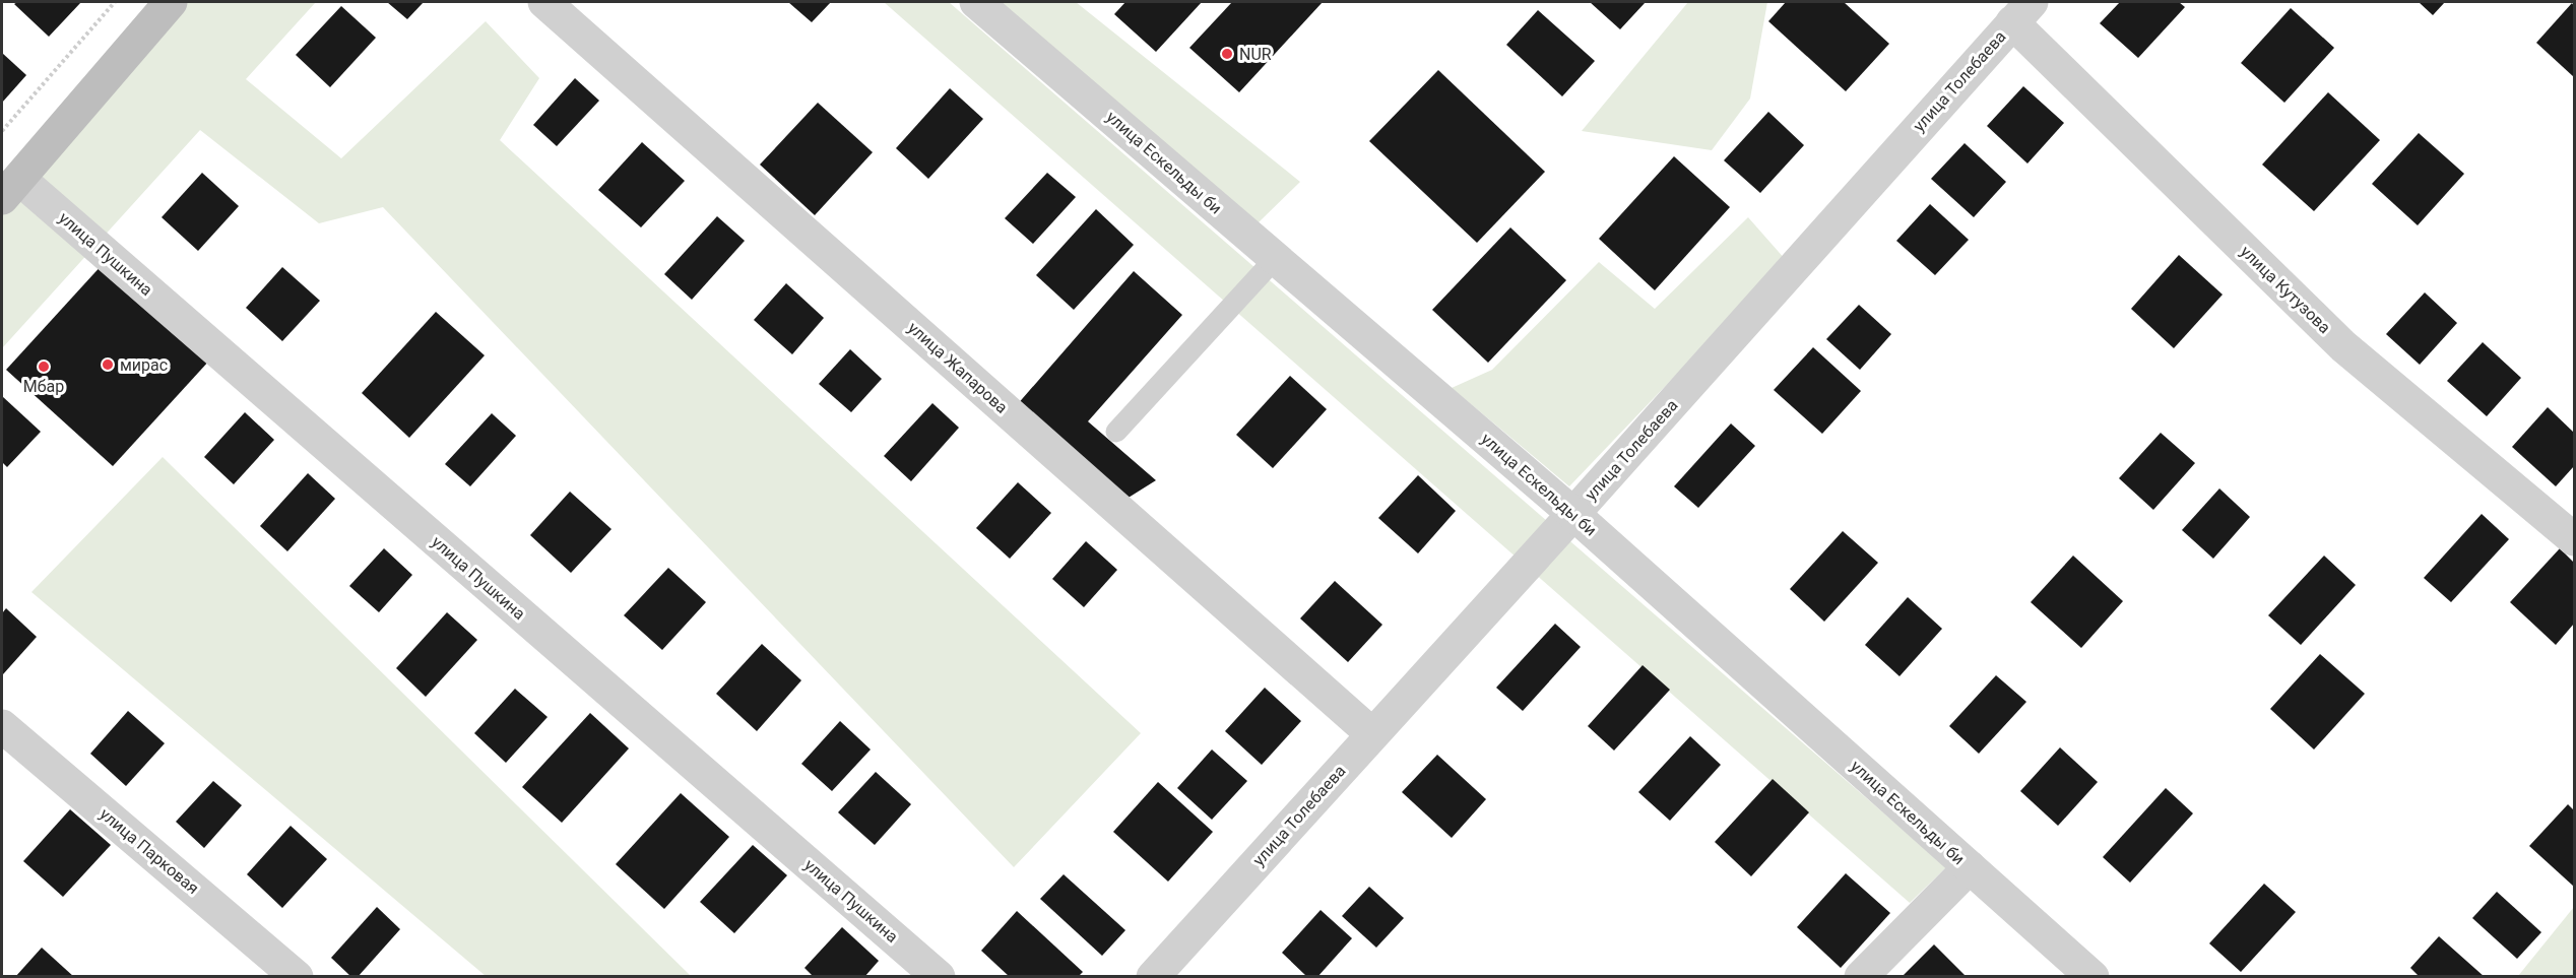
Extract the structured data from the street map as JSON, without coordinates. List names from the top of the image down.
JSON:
{
  "streets": {
    "street": [
      "улица Толебаева",
      "улица Ескельды би",
      "улица Пушкина",
      "улица Кутузова",
      "улица Жапарова",
      "улица Парковая"
    ]
  },
  "crossings": [
    ["улица Толебаева", "улица Ескельды би"],
    ["улица Толебаева", "улица Кутузова"],
    ["улица Толебаева", "улица Жапарова"]
  ],
  "places": ["NUR", "мирас", "Мбар"]
}
